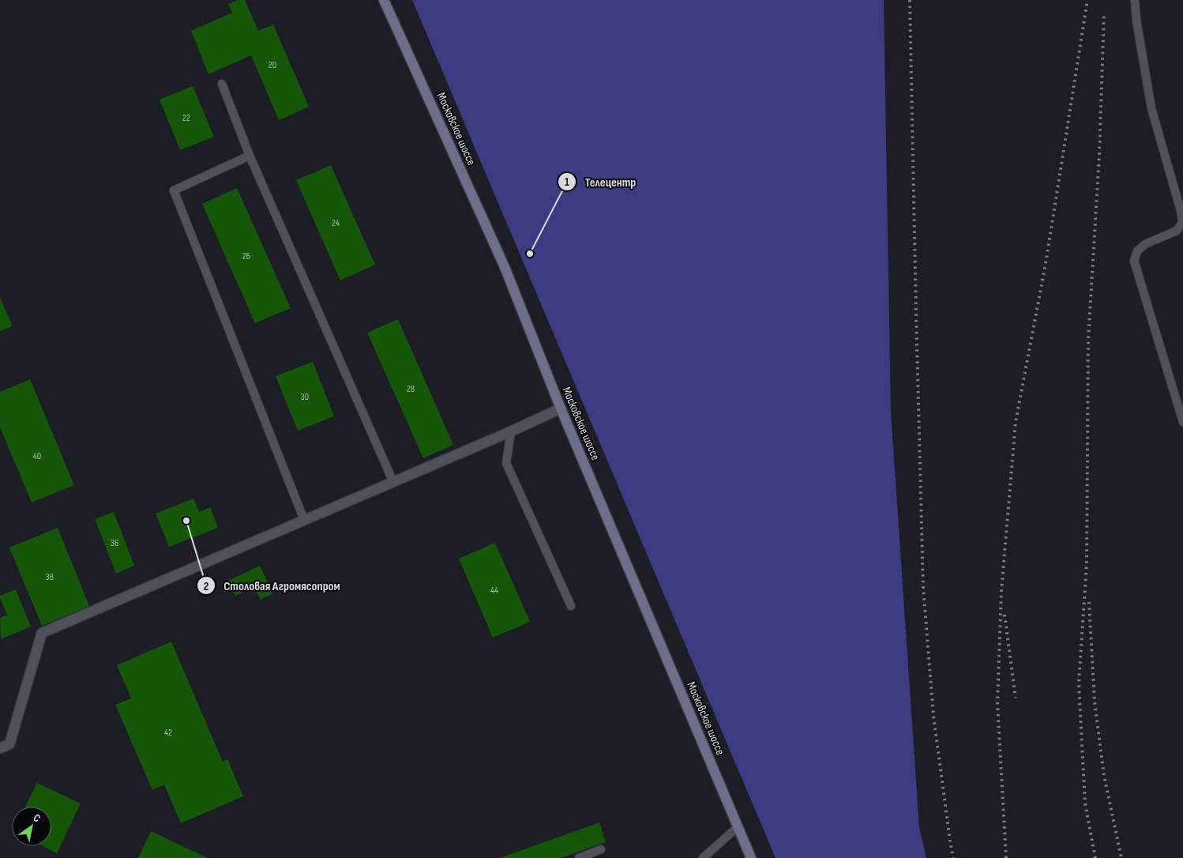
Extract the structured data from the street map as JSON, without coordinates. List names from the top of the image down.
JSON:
{
  "streets": {
    "main road": ["Московское шоссе"]
  },
  "places": ["Телецентр", "Столовая Агромясопром"],
  "house_numbers": [
    "20",
    "22",
    "24",
    "26",
    "28",
    "30",
    "40",
    "36",
    "38",
    "44",
    "42"
  ],
  "north": "top right"
}
